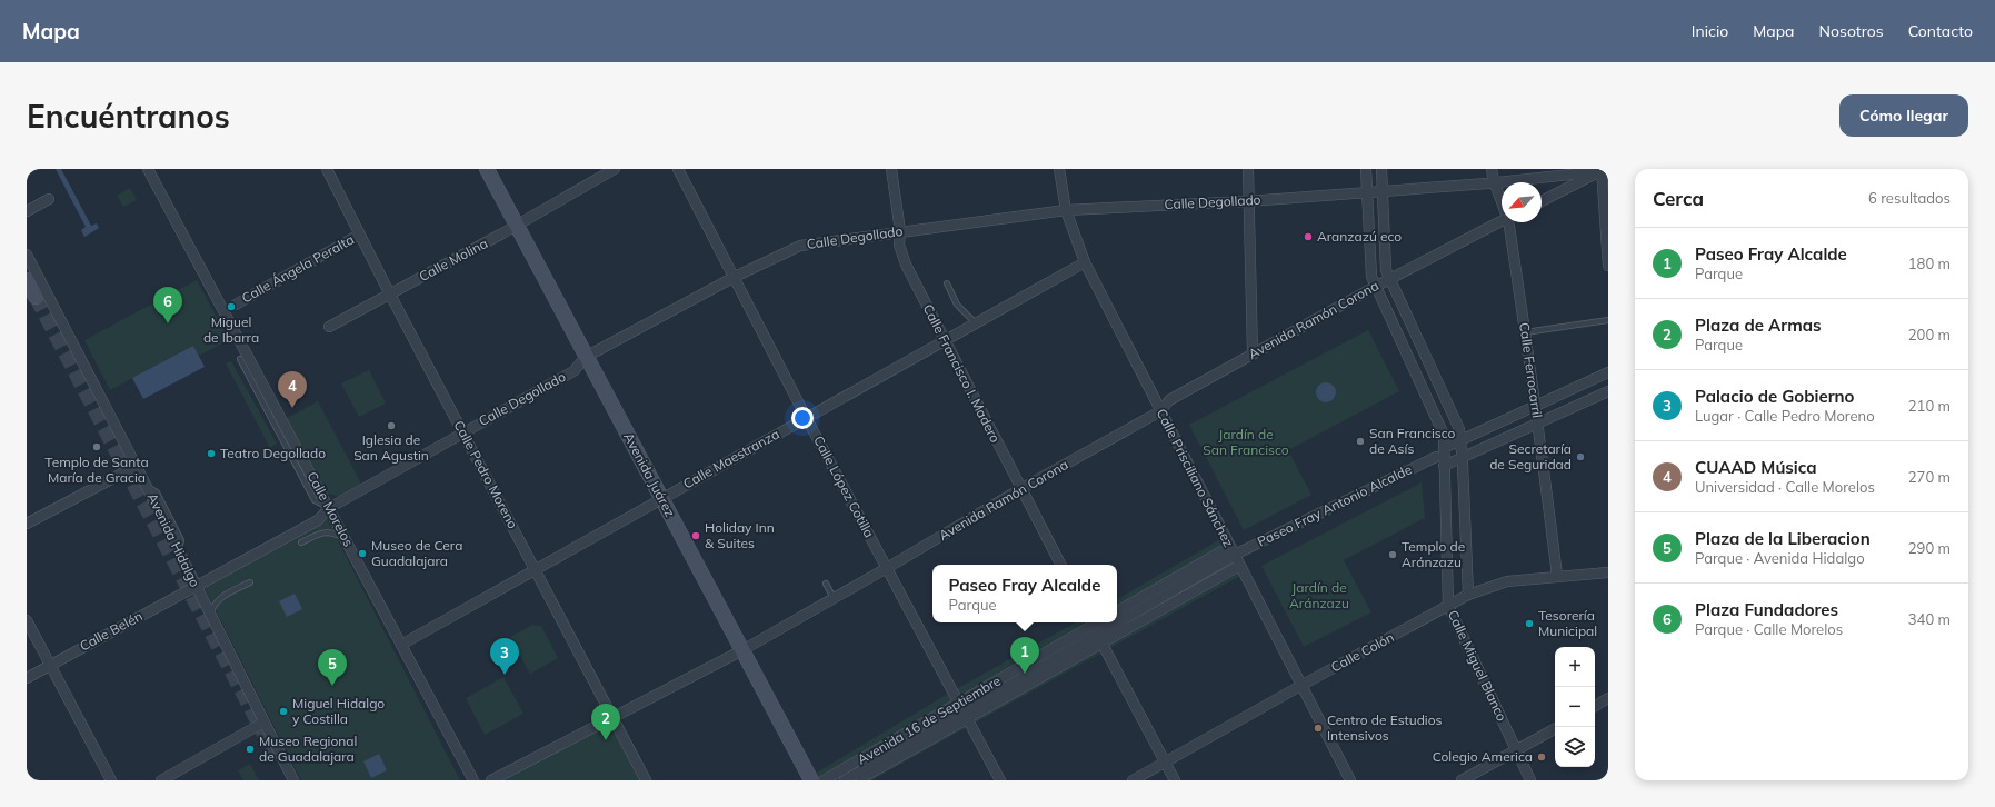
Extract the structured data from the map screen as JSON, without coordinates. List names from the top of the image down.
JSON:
{
  "streets": {
    "main road": ["Avenida Juárez"],
    "street": [
      "Calle Degollado",
      "Calle Molina",
      "Calle Ángela Peralta",
      "Avenida Ramón Corona",
      "Calle Ferrocarril",
      "Calle Francisco I. Madero",
      "Calle Maestranza",
      "Calle Pedro Moreno",
      "Calle Prisciliano Sánchez",
      "Calle López Cotilla",
      "Paseo Fray Antonio Alcalde",
      "Calle Morelos",
      "Avenida Hidalgo",
      "Calle Belén",
      "Calle Colón",
      "Calle Miguel Blanco",
      "Avenida 16 de Septiembre"
    ]
  },
  "crossings": [
    ["Calle Degollado", "Calle Ferrocarril"],
    ["Calle Degollado", "Calle Francisco I. Madero"],
    ["Calle Degollado", "Calle Pedro Moreno"],
    ["Calle Degollado", "Avenida Juárez"],
    ["Calle Degollado", "Calle Prisciliano Sánchez"],
    ["Calle Degollado", "Calle López Cotilla"],
    ["Calle Degollado", "Calle Morelos"],
    ["Calle Degollado", "Avenida Hidalgo"],
    ["Calle Degollado", "Calle Belén"],
    ["Calle Degollado", "Calle Miguel Blanco"],
    ["Calle Molina", "Calle Pedro Moreno"],
    ["Calle Molina", "Avenida Juárez"],
    ["Calle Ángela Peralta", "Calle Pedro Moreno"],
    ["Avenida Ramón Corona", "Calle Francisco I. Madero"],
    ["Avenida Ramón Corona", "Calle Pedro Moreno"],
    ["Avenida Ramón Corona", "Avenida Juárez"],
    ["Avenida Ramón Corona", "Calle Prisciliano Sánchez"],
    ["Avenida Ramón Corona", "Calle López Cotilla"],
    ["Avenida Ramón Corona", "Calle Miguel Blanco"],
    ["Calle Ferrocarril", "Calle Colón"],
    ["Calle Francisco I. Madero", "Calle Maestranza"],
    ["Calle Maestranza", "Calle Pedro Moreno"],
    ["Calle Maestranza", "Avenida Juárez"],
    ["Calle Maestranza", "Calle Prisciliano Sánchez"],
    ["Calle Maestranza", "Calle López Cotilla"],
    ["Calle Maestranza", "Calle Morelos"],
    ["Calle Prisciliano Sánchez", "Paseo Fray Antonio Alcalde"],
    ["Calle Prisciliano Sánchez", "Calle Colón"],
    ["Calle Prisciliano Sánchez", "Avenida 16 de Septiembre"],
    ["Calle López Cotilla", "Avenida 16 de Septiembre"],
    ["Paseo Fray Antonio Alcalde", "Avenida 16 de Septiembre"],
    ["Avenida Hidalgo", "Calle Belén"],
    ["Calle Colón", "Calle Miguel Blanco"]
  ],
  "parks": ["Jardín de San Francisco", "Jardín de Aránzazu"],
  "places": [
    "Aranzazú eco",
    "Miguel de Ibarra",
    "Iglesia de San Agustin",
    "San Francisco de Asís",
    "Templo de Santa María de Gracia",
    "Teatro Degollado",
    "Secretaría de Seguridad",
    "Holiday Inn & Suites",
    "Museo de Cera Guadalajara",
    "Templo de Aránzazu",
    "Tesorería Municipal",
    "Miguel Hidalgo y Costilla",
    "Centro de Estudios Intensivos",
    "Museo Regional de Guadalajara",
    "Colegio America"
  ],
  "north": "bottom left",
  "page": {
    "header": "Mapa",
    "nav": [
      "Inicio",
      "Mapa",
      "Nosotros",
      "Contacto"
    ],
    "buttons": "Cómo llegar",
    "title": "Encuéntranos",
    "heading": ["Cerca", "6 resultados"],
    "list": [
      {
        "mark": "1",
        "name": "Paseo Fray Alcalde",
        "note": "Parque",
        "value": "180 m"
      },
      {
        "mark": "2",
        "name": "Plaza de Armas",
        "note": "Parque",
        "value": "200 m"
      },
      {
        "mark": "3",
        "name": "Palacio de Gobierno",
        "note": "Lugar · Calle Pedro Moreno",
        "value": "210 m"
      },
      {
        "mark": "4",
        "name": "CUAAD Música",
        "note": "Universidad · Calle Morelos",
        "value": "270 m"
      },
      {
        "mark": "5",
        "name": "Plaza de la Liberacion",
        "note": "Parque · Avenida Hidalgo",
        "value": "290 m"
      },
      {
        "mark": "6",
        "name": "Plaza Fundadores",
        "note": "Parque · Calle Morelos",
        "value": "340 m"
      }
    ],
    "pins": [
      "6",
      "4",
      "1",
      "3",
      "5",
      "2"
    ],
    "popup": ["Paseo Fray Alcalde", "Parque"],
    "map_buttons": ["+", "−"]
  }
}
